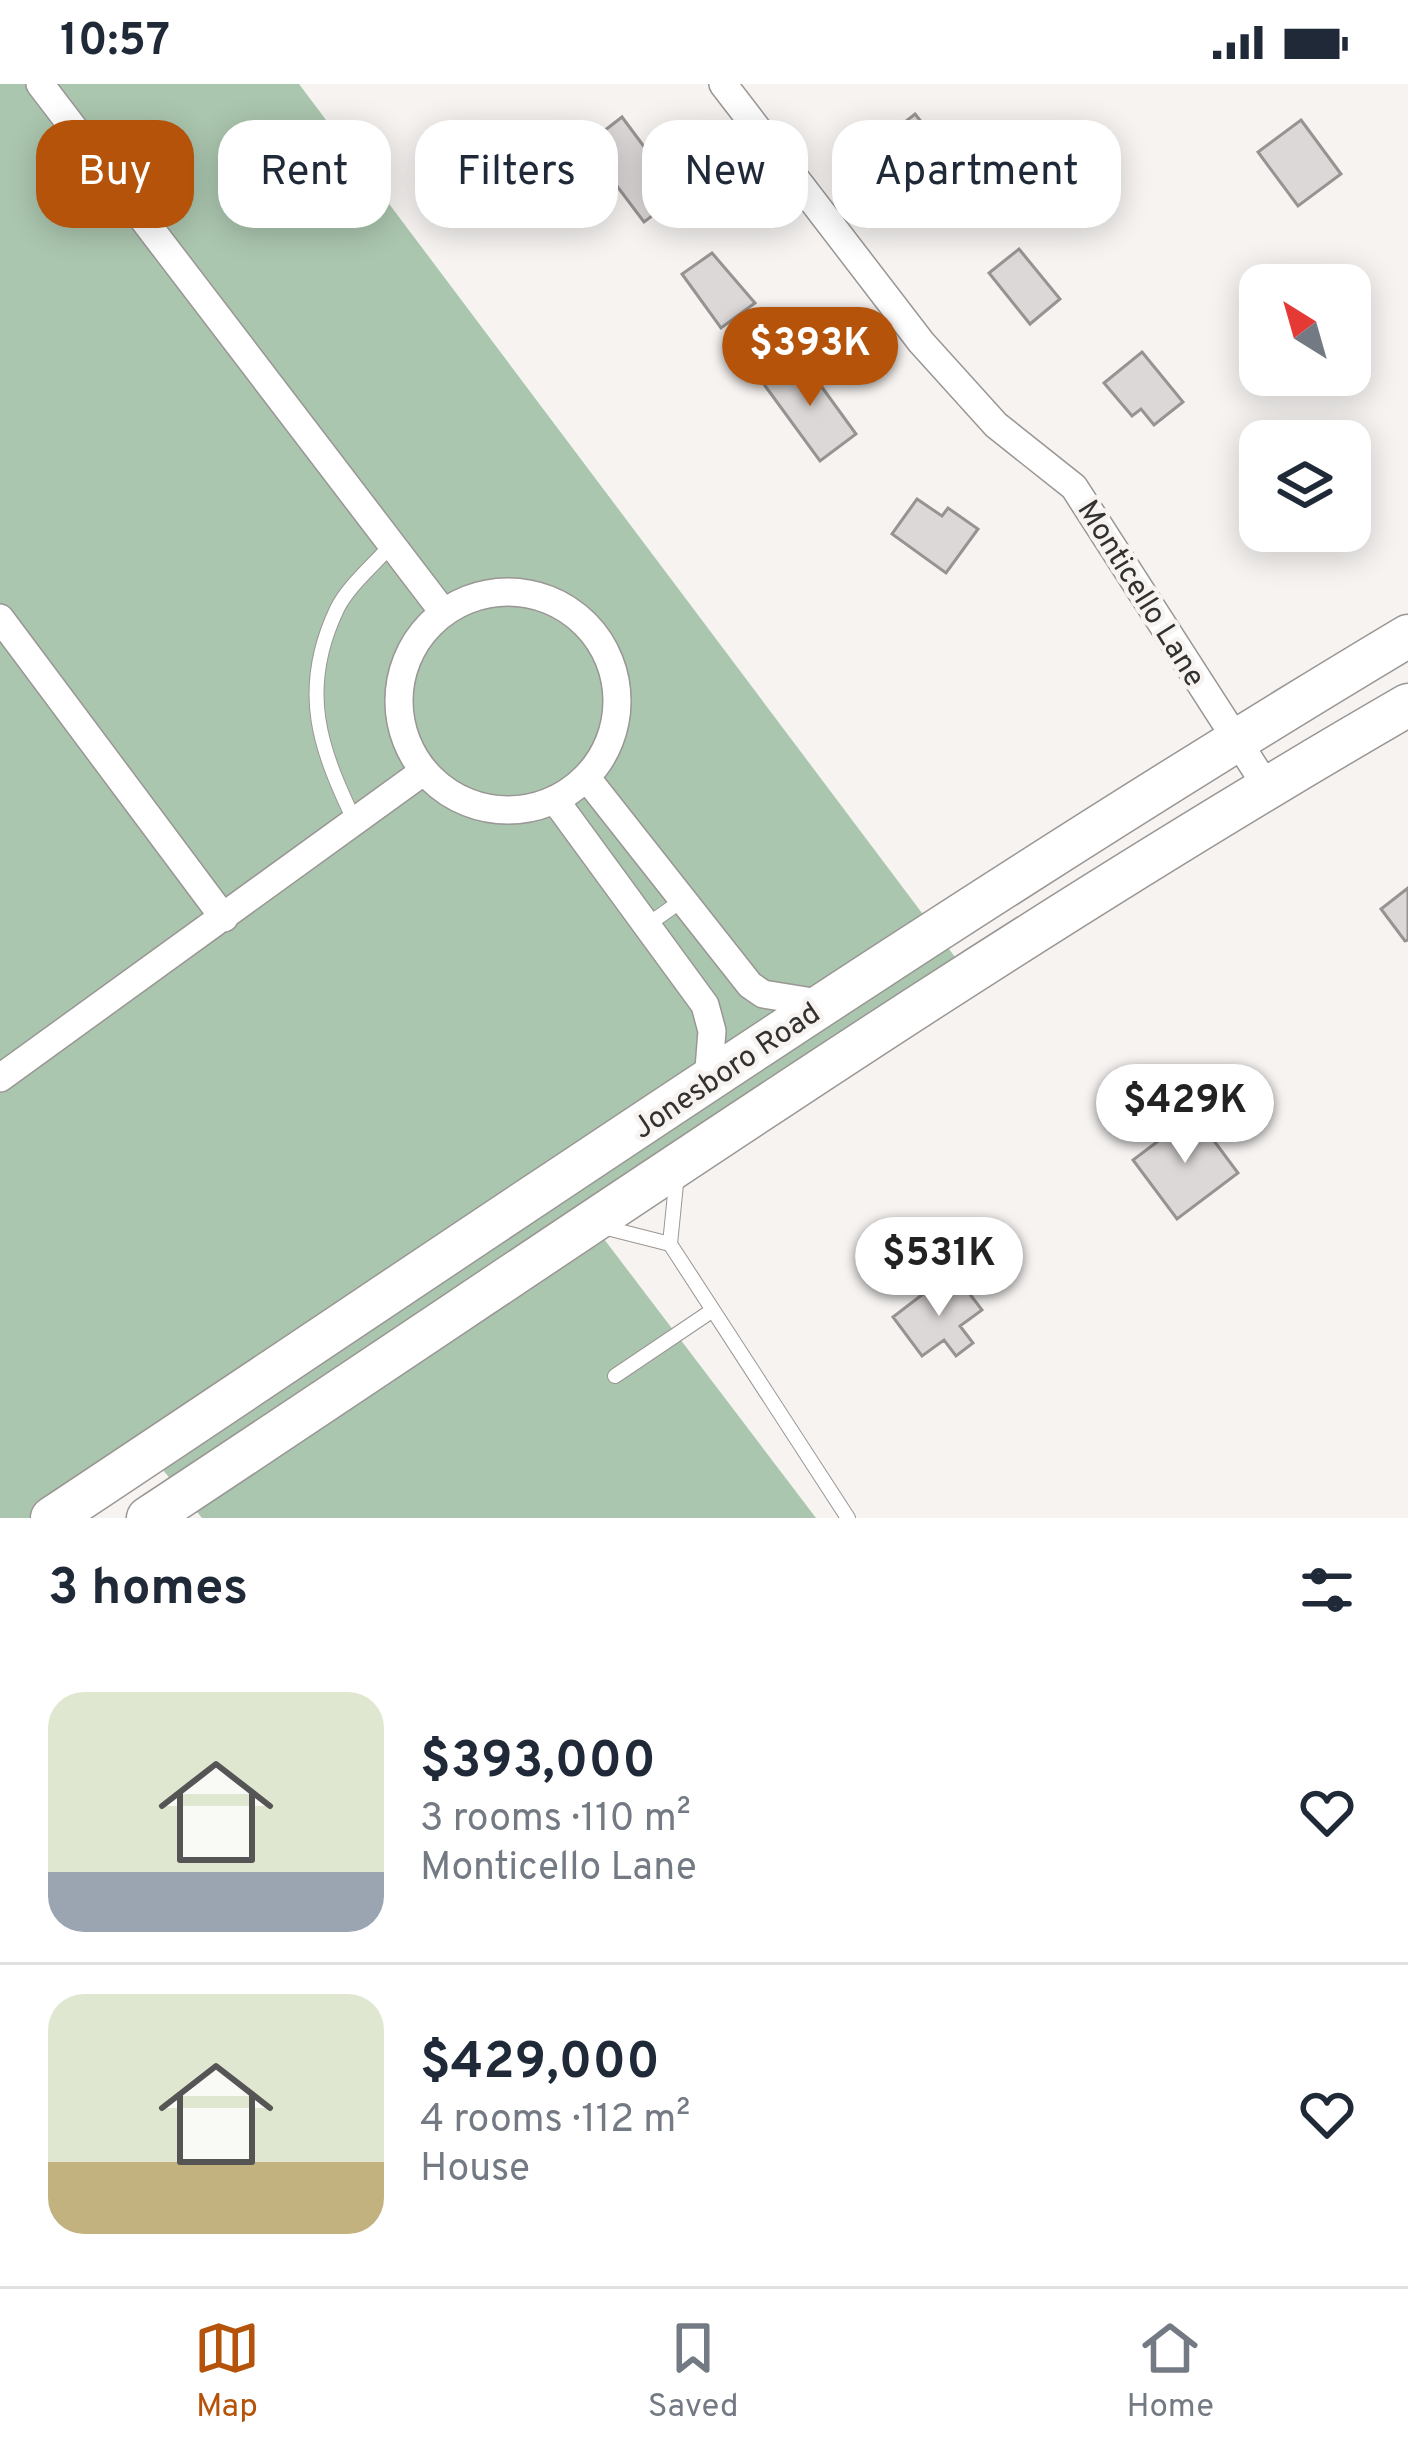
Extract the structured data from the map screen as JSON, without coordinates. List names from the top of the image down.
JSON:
{
  "streets": {
    "main road": ["Jonesboro Road"],
    "street": ["Monticello Lane"]
  },
  "crossings": [
    ["Monticello Lane", "Jonesboro Road"]
  ],
  "north": "top left",
  "page": {
    "status": "10:57",
    "chip": [
      "Buy",
      "Rent",
      "Filters",
      "New",
      "Apartment"
    ],
    "price": ["$393K", "$429K", "$531K"],
    "heading": "3 homes",
    "list": [
      {
        "name": "$393,000",
        "note": "3 rooms · 110 m² · Monticello Lane"
      },
      {
        "name": "$429,000",
        "note": "4 rooms · 112 m² · House"
      }
    ],
    "tabs": ["Map", "Saved", "Home"]
  }
}
